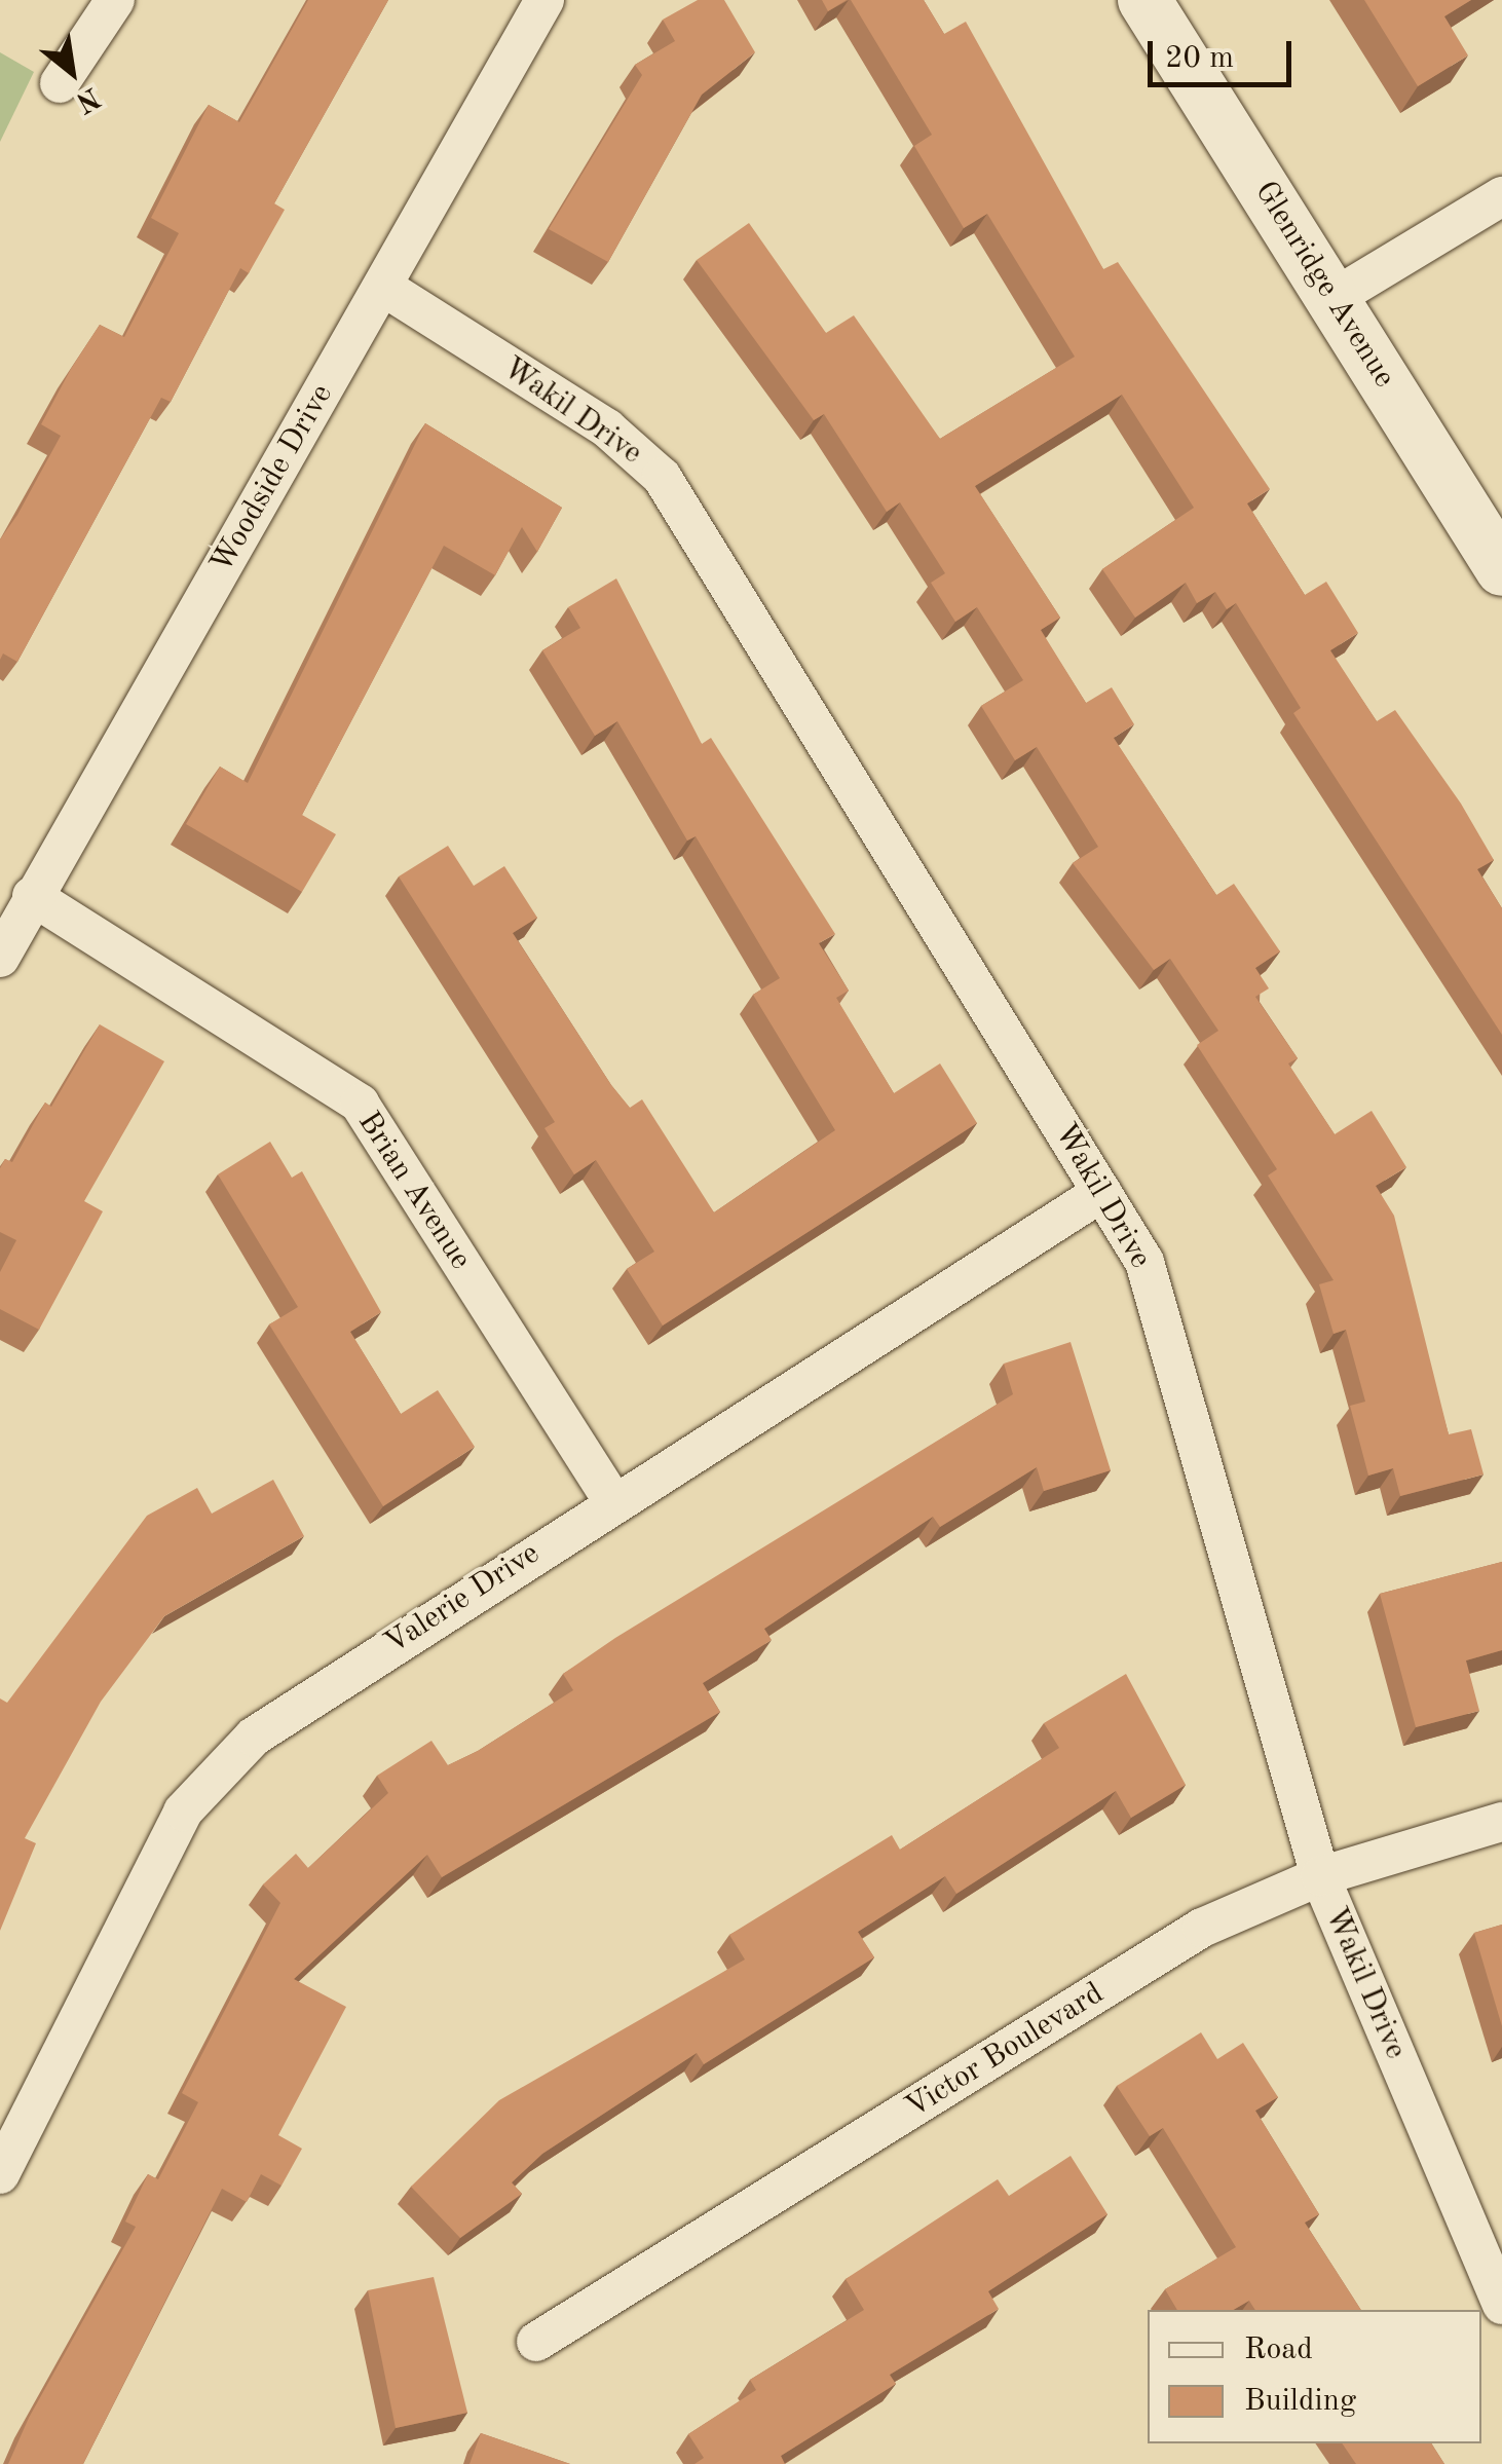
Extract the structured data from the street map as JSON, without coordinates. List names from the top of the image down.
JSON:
{
  "streets": {
    "main road": ["Glenridge Avenue"],
    "street": [
      "Wakil Drive",
      "Woodside Drive",
      "Brian Avenue",
      "Valerie Drive",
      "Victor Boulevard"
    ]
  },
  "crossings": [
    ["Wakil Drive", "Woodside Drive"],
    ["Wakil Drive", "Valerie Drive"],
    ["Wakil Drive", "Victor Boulevard"],
    ["Woodside Drive", "Brian Avenue"],
    ["Brian Avenue", "Valerie Drive"]
  ],
  "legend": ["Road", "Building"],
  "scale_bar": "20 m",
  "north": "bottom right"
}
